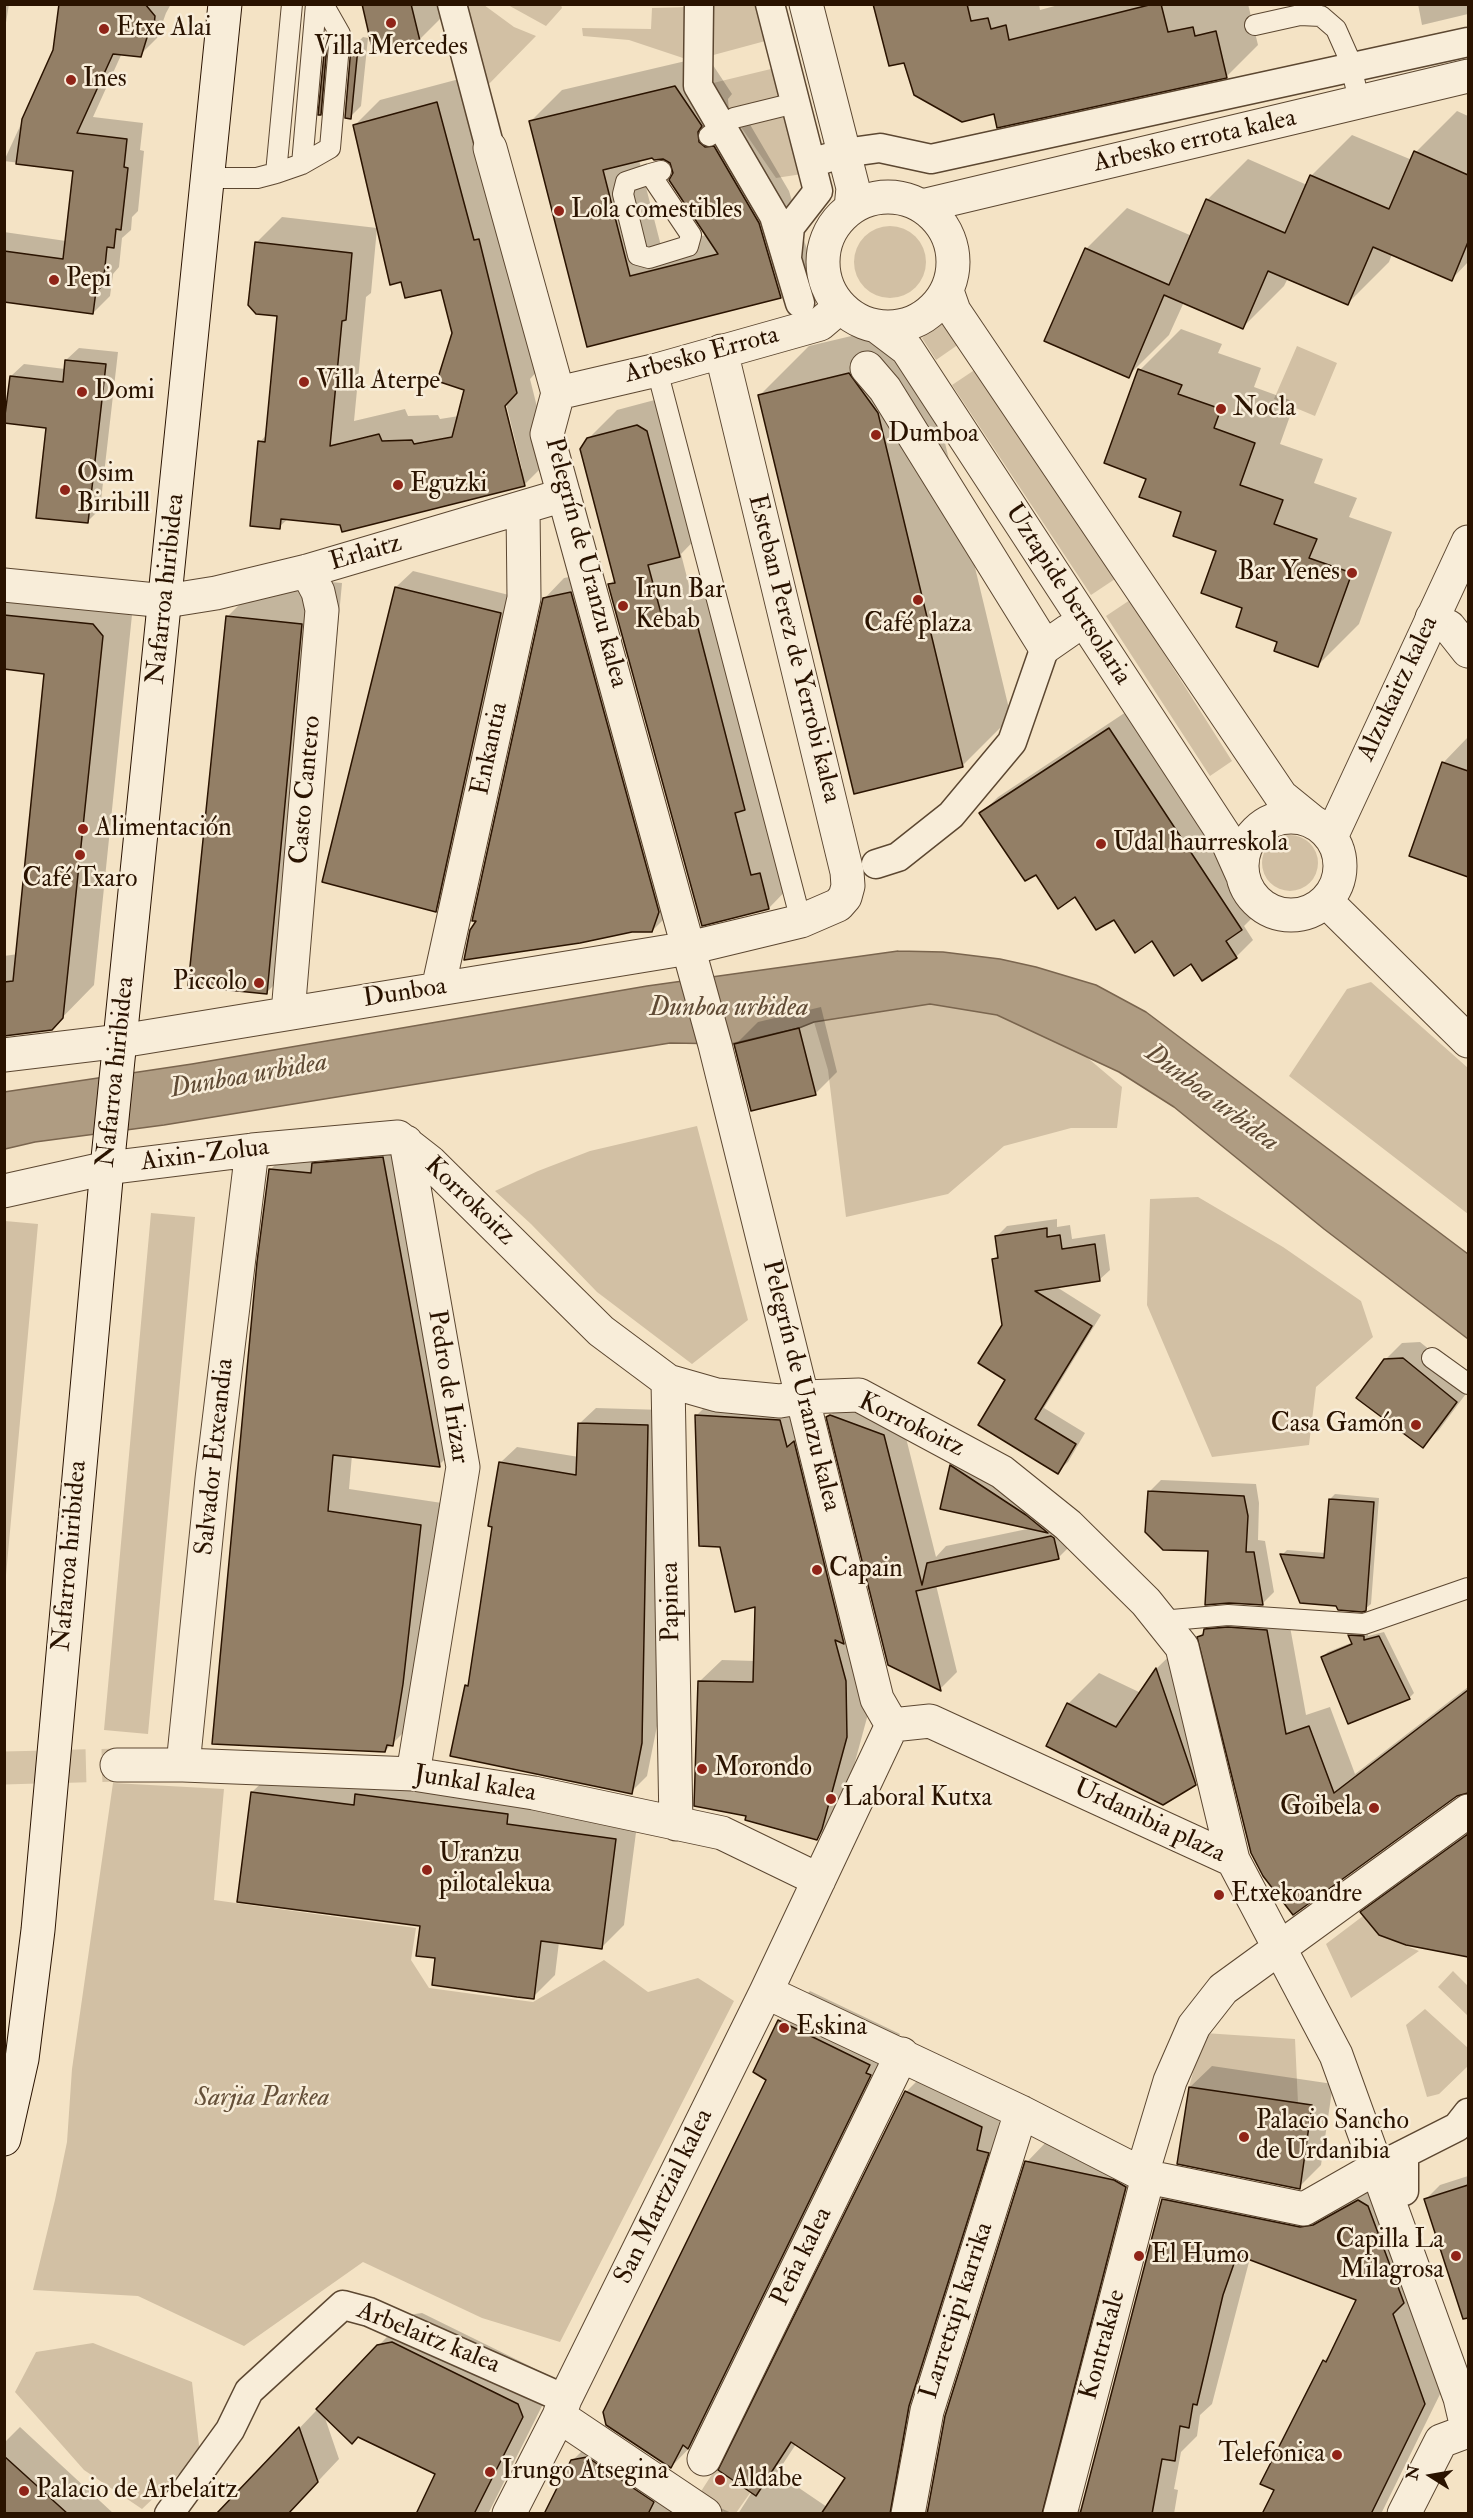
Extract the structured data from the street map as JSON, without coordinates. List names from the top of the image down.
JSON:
{
  "streets": {
    "street": [
      "Arbesko errota kalea",
      "Arbesko Errota",
      "Erlaitz",
      "Pelegrín de Uranzu kalea",
      "Nafarroa hiribidea",
      "Uztapide bertsolaria",
      "Esteban Perez de Yerrobi kalea",
      "Alzukaitz kalea",
      "Enkantia",
      "Casto Cantero",
      "Dunboa",
      "Aixin-Zolua",
      "Korrokoitz",
      "Pedro de Irizar",
      "Salvador Etxeandia",
      "Papinea",
      "Junkal kalea",
      "Urdanibia plaza",
      "San Martzial kalea",
      "Peña kalea",
      "Larretxipi karrika",
      "Arbelaitz kalea",
      "Kontrakale"
    ]
  },
  "crossings": [
    ["Arbesko errota kalea", "Arbesko Errota"],
    ["Arbesko errota kalea", "Uztapide bertsolaria"],
    ["Arbesko Errota", "Pelegrín de Uranzu kalea"],
    ["Arbesko Errota", "Uztapide bertsolaria"],
    ["Arbesko Errota", "Esteban Perez de Yerrobi kalea"],
    ["Erlaitz", "Pelegrín de Uranzu kalea"],
    ["Erlaitz", "Nafarroa hiribidea"],
    ["Erlaitz", "Enkantia"],
    ["Erlaitz", "Casto Cantero"],
    ["Pelegrín de Uranzu kalea", "Esteban Perez de Yerrobi kalea"],
    ["Pelegrín de Uranzu kalea", "Dunboa"],
    ["Pelegrín de Uranzu kalea", "Korrokoitz"],
    ["Pelegrín de Uranzu kalea", "Urdanibia plaza"],
    ["Nafarroa hiribidea", "Dunboa"],
    ["Nafarroa hiribidea", "Aixin-Zolua"],
    ["Uztapide bertsolaria", "Alzukaitz kalea"],
    ["Esteban Perez de Yerrobi kalea", "Dunboa"],
    ["Enkantia", "Dunboa"],
    ["Casto Cantero", "Dunboa"],
    ["Aixin-Zolua", "Korrokoitz"],
    ["Aixin-Zolua", "Pedro de Irizar"],
    ["Aixin-Zolua", "Salvador Etxeandia"],
    ["Korrokoitz", "Pedro de Irizar"],
    ["Korrokoitz", "Papinea"],
    ["Korrokoitz", "Urdanibia plaza"],
    ["Pedro de Irizar", "Junkal kalea"],
    ["Salvador Etxeandia", "Junkal kalea"],
    ["Papinea", "Junkal kalea"],
    ["Junkal kalea", "San Martzial kalea"],
    ["San Martzial kalea", "Arbelaitz kalea"]
  ],
  "water": ["Dunboa urbidea"],
  "parks": ["Sarjia Parkea"],
  "places": [
    "Villa Mercedes",
    "Etxe Alai",
    "Ines",
    "Lola comestibles",
    "Pepi",
    "Villa Aterpe",
    "Domi",
    "Nocla",
    "Dumboa",
    "Eguzki",
    "Osim Biribill",
    "Bar Yenes",
    "Café plaza",
    "Irun Bar Kebab",
    "Alimentación",
    "Udal haurreskola",
    "Café Txaro",
    "Piccolo",
    "Casa Gamón",
    "Capain",
    "Morondo",
    "Laboral Kutxa",
    "Goibela",
    "Uranzu pilotalekua",
    "Etxekoandre",
    "Eskina",
    "Palacio Sancho de Urdanibia",
    "El Humo",
    "Capilla La Milagrosa",
    "Telefonica",
    "Irungo Atsegina",
    "Aldabe",
    "Palacio de Arbelaitz"
  ],
  "north": "left"
}
